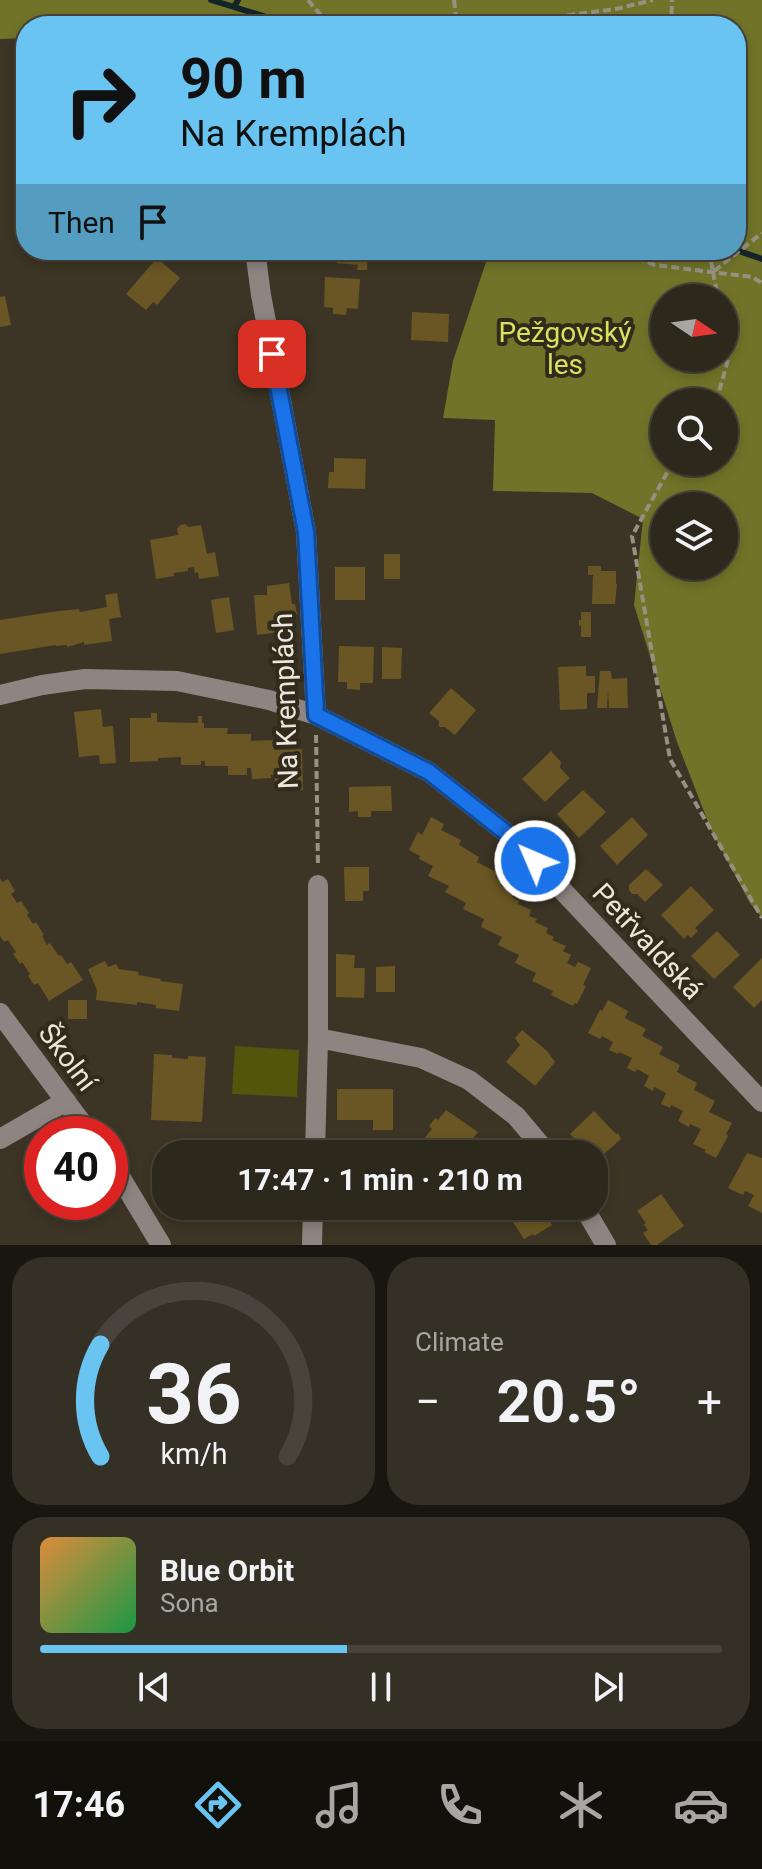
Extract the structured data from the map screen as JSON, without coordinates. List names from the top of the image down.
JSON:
{
  "streets": {
    "street": ["Na Kremplách", "Petřvaldská", "Školní"]
  },
  "crossings": [
    ["Na Kremplách", "Petřvaldská"]
  ],
  "parks": ["Pežgovský les"],
  "north": "right",
  "page": {
    "turn": ["90 m", "Na Kremplách"],
    "then": "Then",
    "limit": "40",
    "trip": "17:47 · 1 min · 210 m",
    "tile": "Climate",
    "heat": ["−", "20.5°", "+"],
    "song": ["Blue Orbit", "Sona"],
    "tabs": "17:46",
    "gauge": ["36", "km/h"]
  }
}
